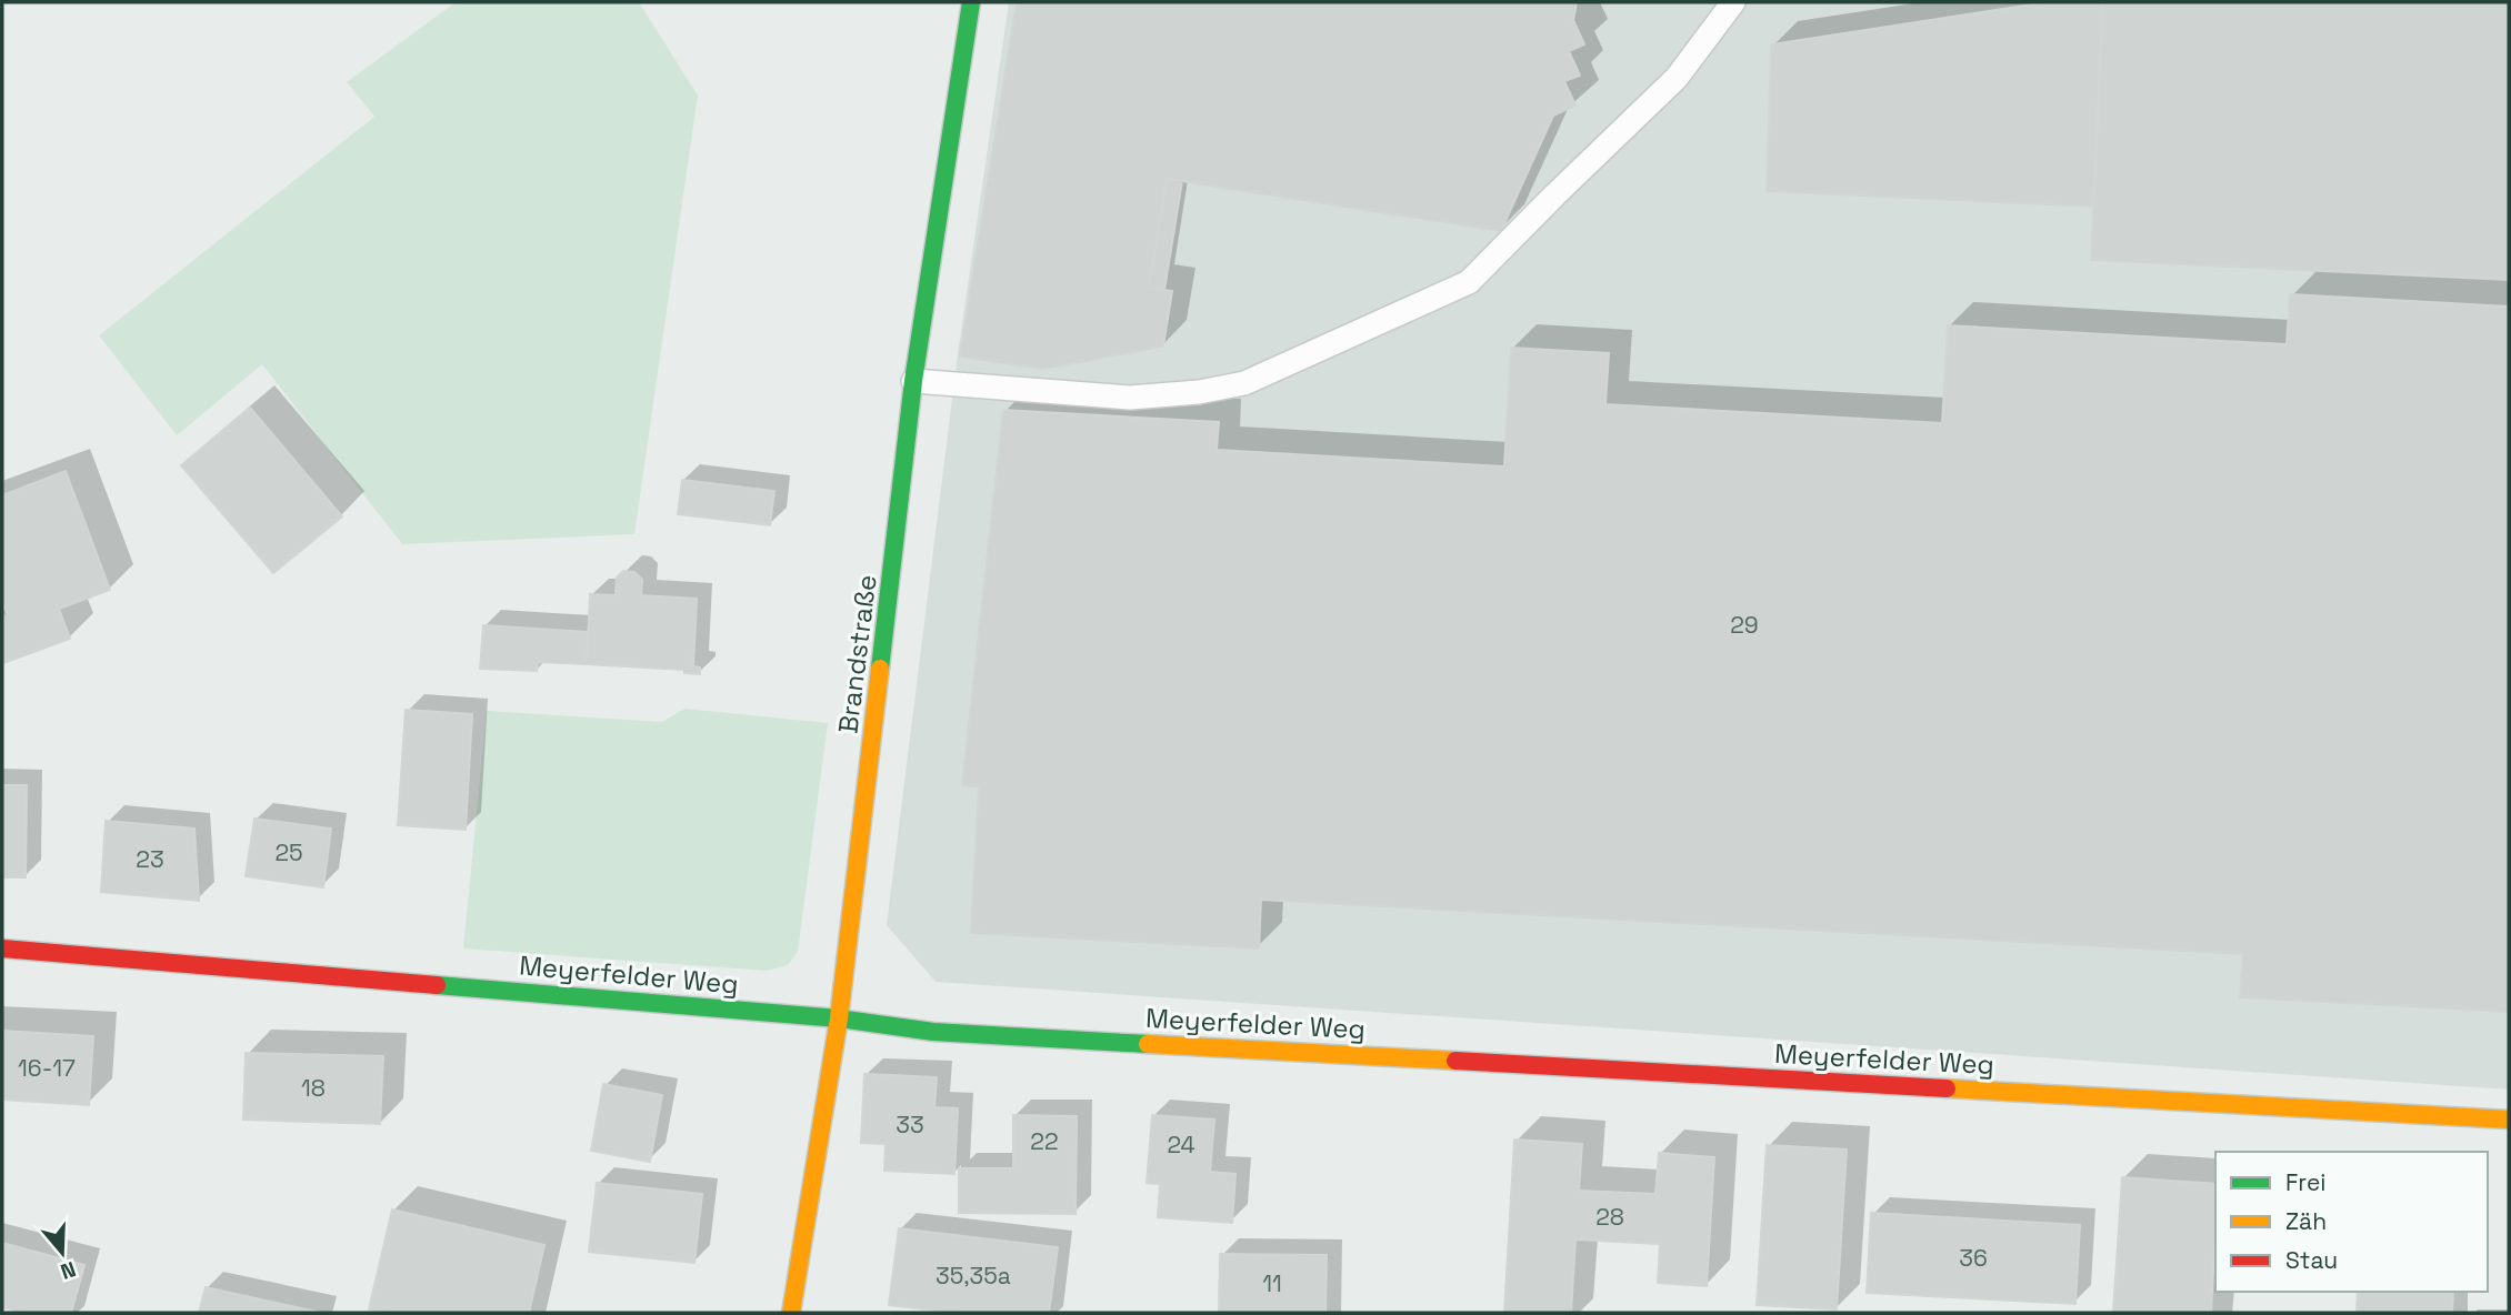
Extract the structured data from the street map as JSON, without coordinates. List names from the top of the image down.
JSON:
{
  "streets": {
    "street": ["Brandstraße", "Meyerfelder Weg"]
  },
  "crossings": [
    ["Brandstraße", "Meyerfelder Weg"]
  ],
  "house_numbers": [
    "29",
    "25",
    "23",
    "16-17",
    "18",
    "33",
    "22",
    "24",
    "28",
    "36",
    "35,35a",
    "11"
  ],
  "legend": ["Frei", "Zäh", "Stau"],
  "north": "bottom"
}
